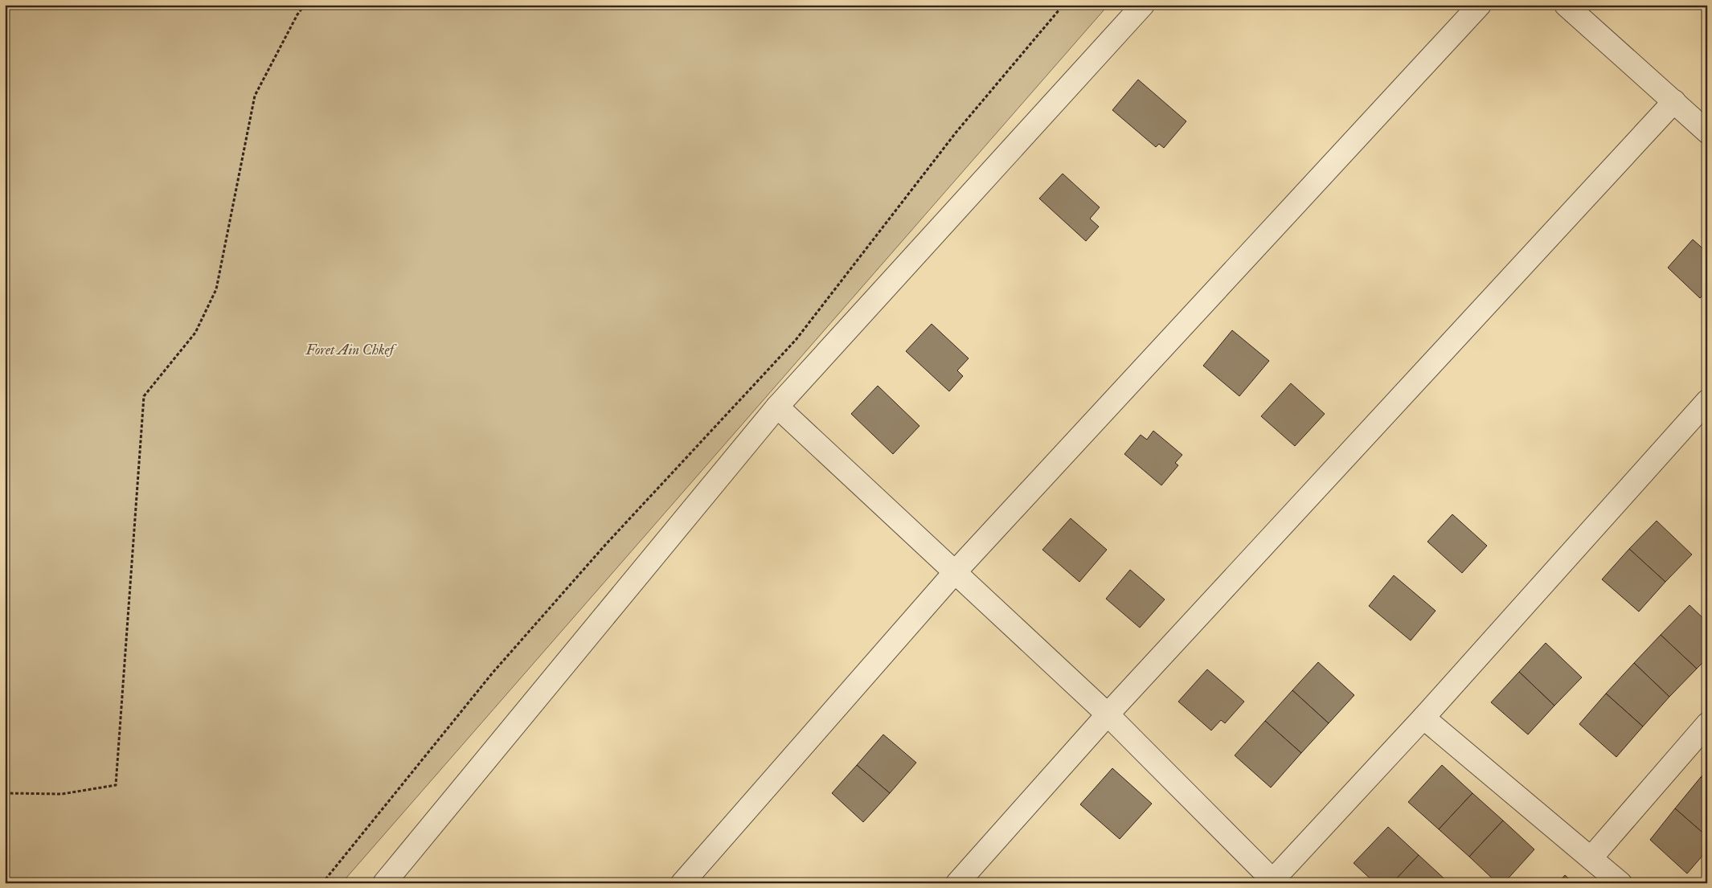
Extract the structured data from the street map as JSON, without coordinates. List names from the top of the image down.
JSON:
{
  "parks": ["Foret Ain Chkef"]
}
